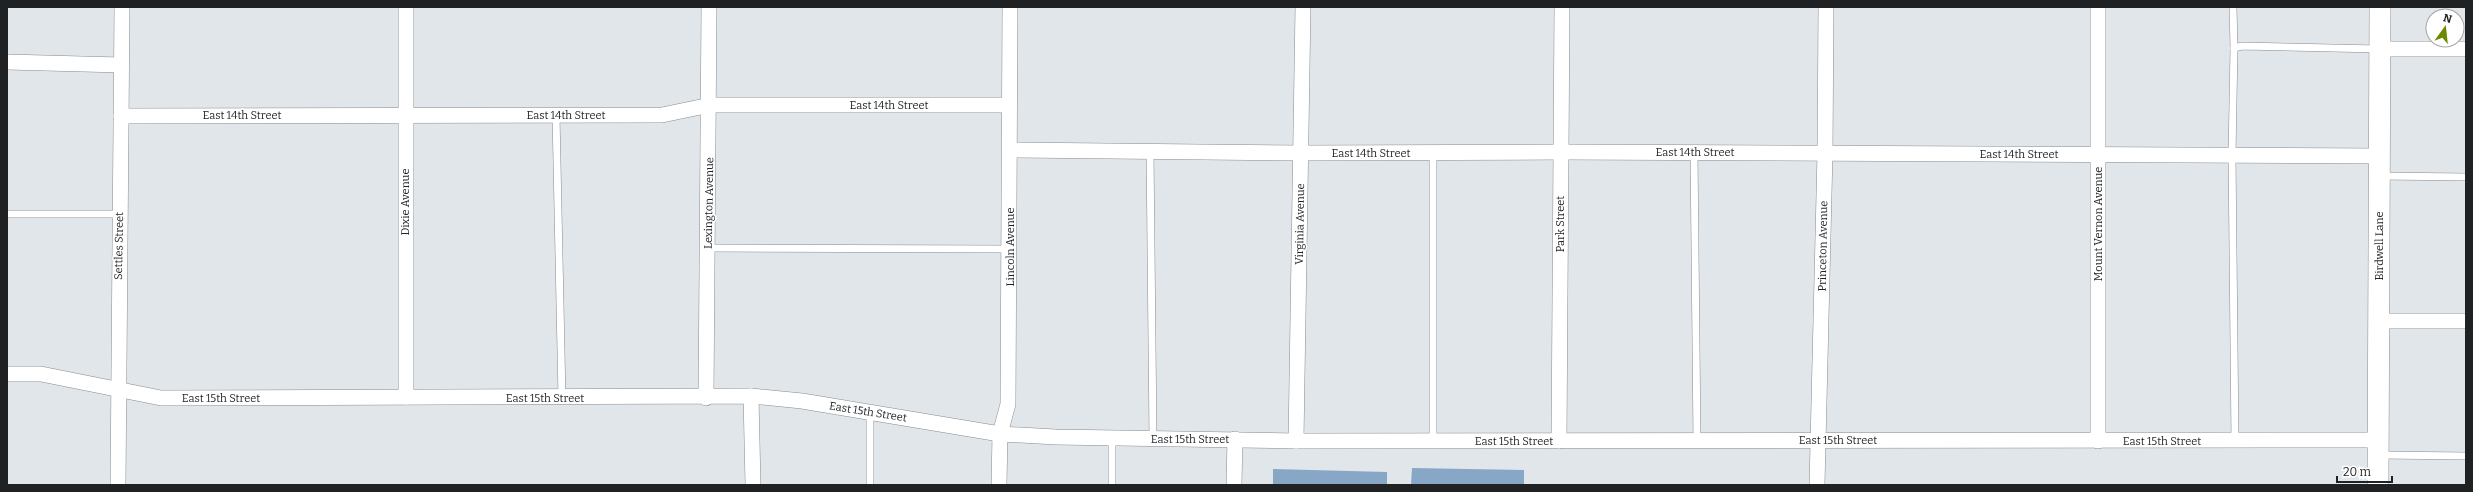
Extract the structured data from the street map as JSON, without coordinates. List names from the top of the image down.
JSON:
{
  "streets": {
    "main road": ["Birdwell Lane"],
    "street": [
      "East 14th Street",
      "Dixie Avenue",
      "Lexington Avenue",
      "Virginia Avenue",
      "Park Street",
      "Mount Vernon Avenue",
      "Settles Street",
      "Princeton Avenue",
      "Lincoln Avenue",
      "East 15th Street"
    ]
  },
  "crossings": [
    ["East 14th Street", "Dixie Avenue"],
    ["East 14th Street", "Lexington Avenue"],
    ["East 14th Street", "Virginia Avenue"],
    ["East 14th Street", "Park Street"],
    ["East 14th Street", "Mount Vernon Avenue"],
    ["East 14th Street", "Settles Street"],
    ["East 14th Street", "Princeton Avenue"],
    ["East 14th Street", "Birdwell Lane"],
    ["East 14th Street", "Lincoln Avenue"],
    ["Dixie Avenue", "East 15th Street"],
    ["Lexington Avenue", "East 15th Street"],
    ["Virginia Avenue", "East 15th Street"],
    ["Park Street", "East 15th Street"],
    ["Mount Vernon Avenue", "East 15th Street"],
    ["Settles Street", "East 15th Street"],
    ["Princeton Avenue", "East 15th Street"],
    ["Birdwell Lane", "East 15th Street"],
    ["Lincoln Avenue", "East 15th Street"]
  ],
  "scale_bar": "20 m",
  "north": "top"
}
